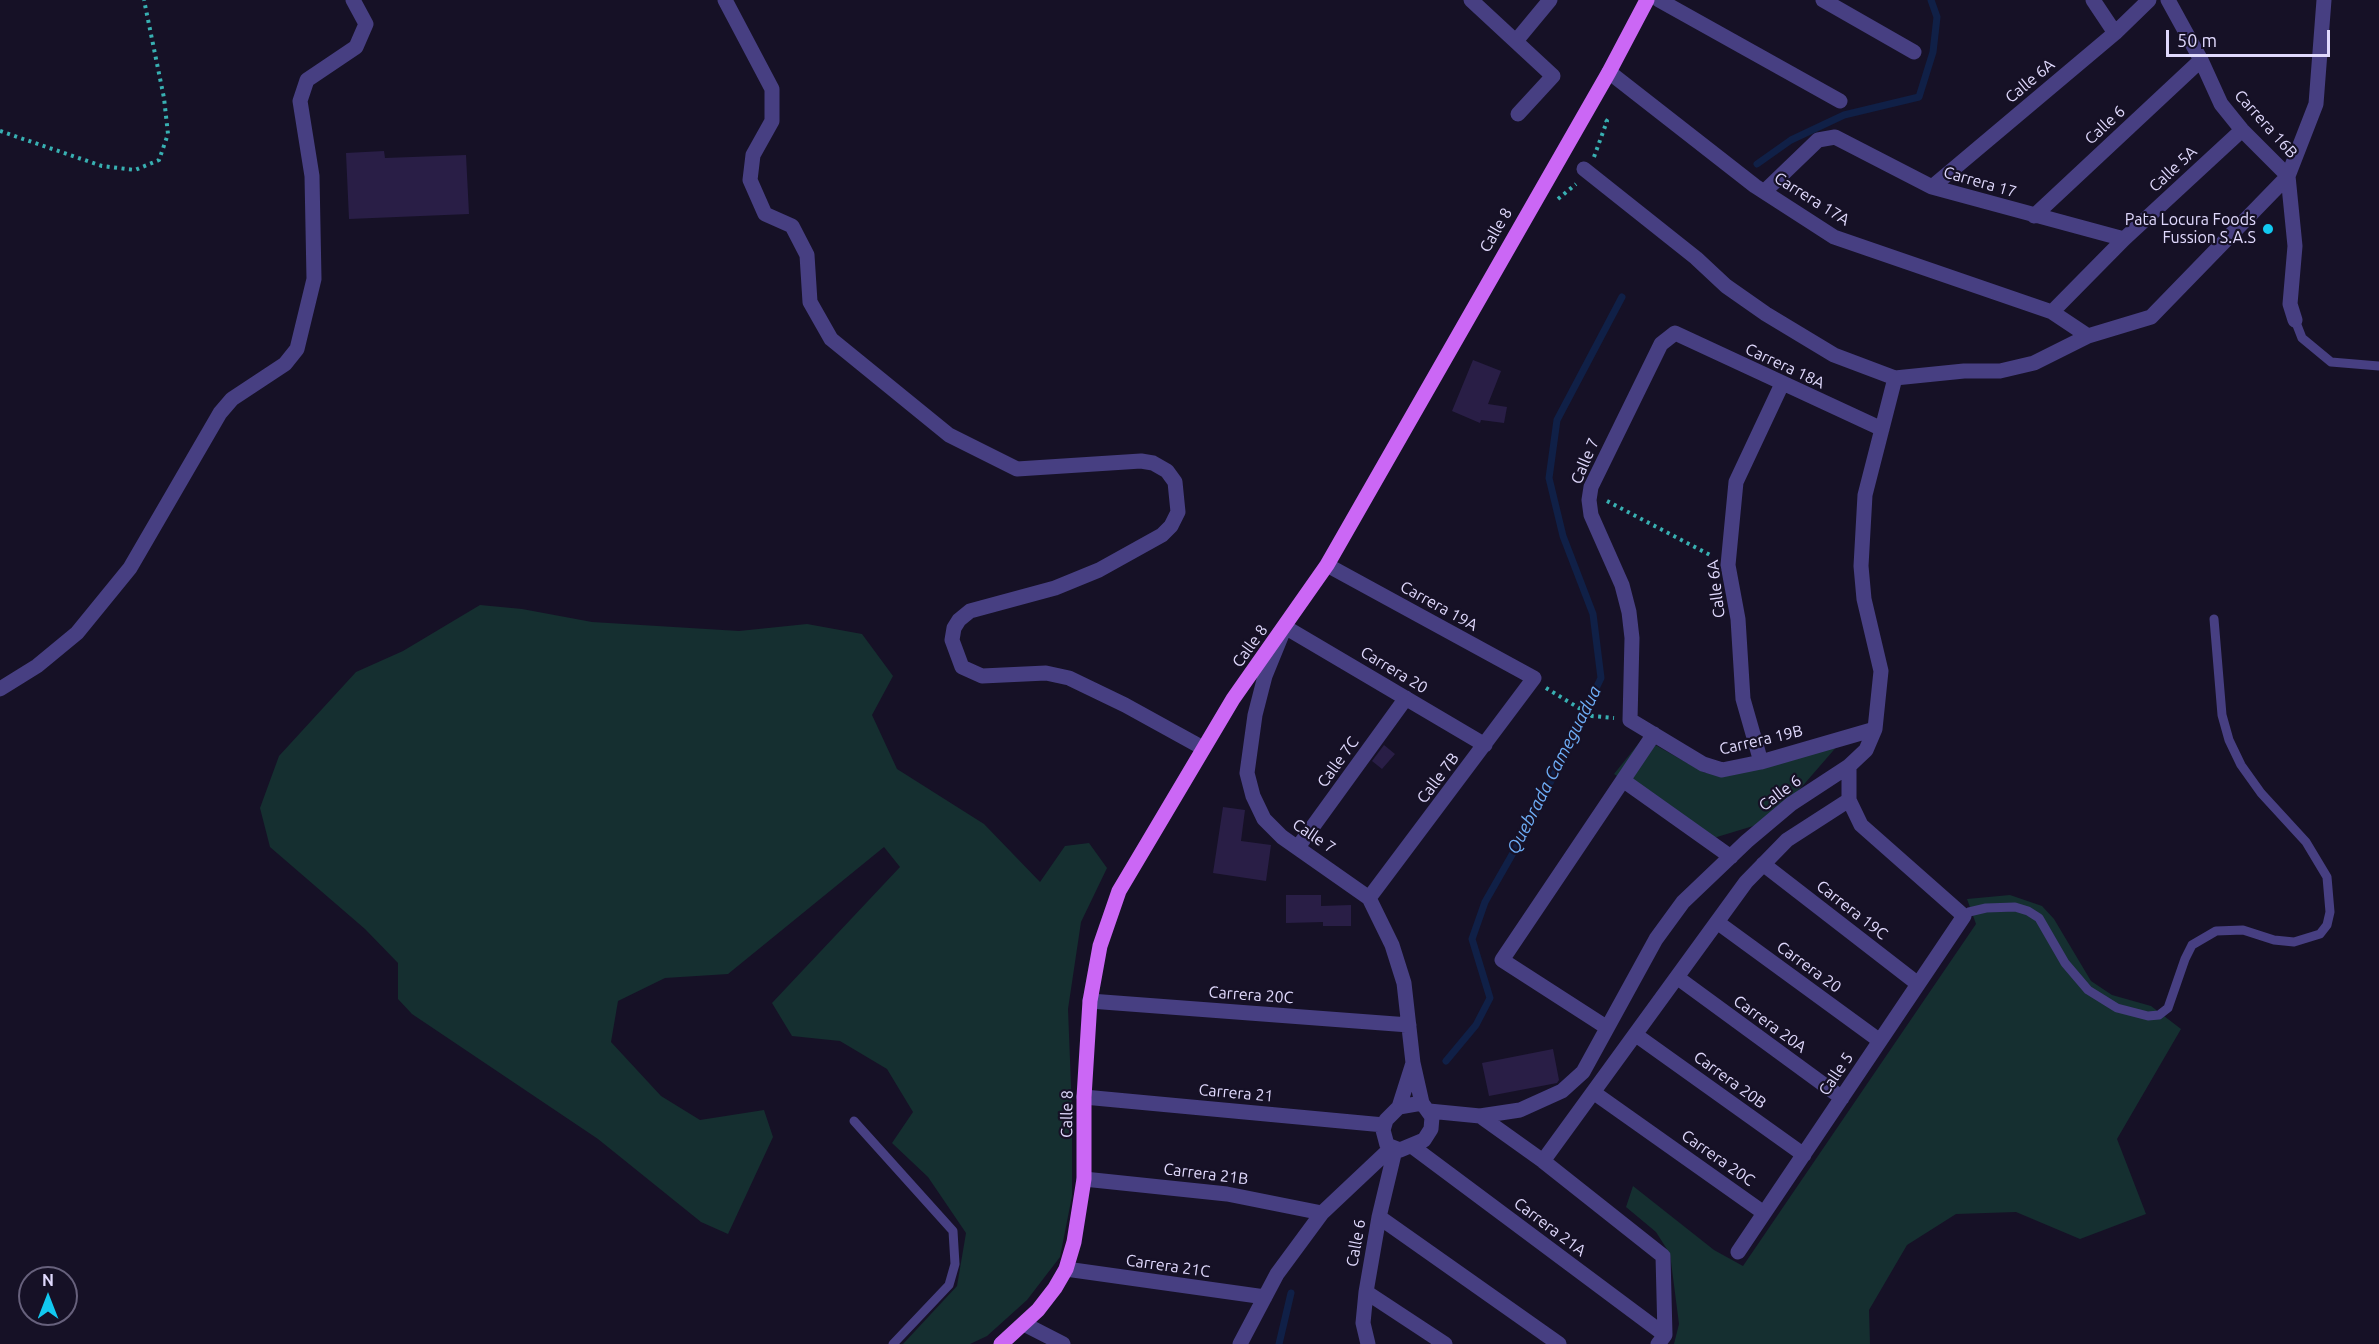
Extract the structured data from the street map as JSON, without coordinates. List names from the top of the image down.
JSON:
{
  "streets": {
    "main road": ["Calle 8"],
    "street": [
      "Calle 6A",
      "Carrera 16B",
      "Calle 6",
      "Calle 5A",
      "Carrera 17",
      "Carrera 17A",
      "Carrera 18A",
      "Calle 7",
      "Carrera 19A",
      "Carrera 20",
      "Carrera 19B",
      "Calle 7C",
      "Calle 7B",
      "Carrera 19C",
      "Carrera 20C",
      "Carrera 20A",
      "Calle 5",
      "Carrera 20B",
      "Carrera 21",
      "Carrera 21B",
      "Carrera 21A",
      "Carrera 21C"
    ]
  },
  "crossings": [
    ["Calle 6A", "Carrera 17"],
    ["Calle 6A", "Carrera 18A"],
    ["Calle 6A", "Carrera 19B"],
    ["Carrera 16B", "Calle 6"],
    ["Carrera 16B", "Calle 5A"],
    ["Calle 6", "Carrera 17"],
    ["Calle 6", "Carrera 18A"],
    ["Calle 6", "Calle 7"],
    ["Calle 6", "Carrera 19B"],
    ["Calle 6", "Carrera 21"],
    ["Calle 6", "Carrera 21A"],
    ["Calle 5A", "Carrera 17"],
    ["Calle 5A", "Carrera 17A"],
    ["Carrera 17", "Carrera 17A"],
    ["Carrera 17A", "Calle 8"],
    ["Calle 8", "Calle 7"],
    ["Calle 8", "Carrera 19A"],
    ["Calle 8", "Carrera 20"],
    ["Calle 8", "Carrera 20C"],
    ["Calle 8", "Carrera 21"],
    ["Calle 8", "Carrera 21B"],
    ["Calle 8", "Carrera 21C"],
    ["Carrera 18A", "Calle 7"],
    ["Calle 7", "Carrera 20"],
    ["Calle 7", "Carrera 19B"],
    ["Calle 7", "Calle 7C"],
    ["Calle 7", "Calle 7B"],
    ["Calle 7", "Carrera 20C"],
    ["Calle 7", "Carrera 21"],
    ["Calle 7", "Carrera 21A"],
    ["Carrera 19A", "Calle 7B"],
    ["Carrera 20", "Calle 7C"],
    ["Carrera 20", "Calle 7B"],
    ["Carrera 20", "Calle 5"],
    ["Carrera 19C", "Calle 5"],
    ["Carrera 20C", "Calle 5"],
    ["Carrera 20A", "Calle 5"],
    ["Calle 5", "Carrera 20B"],
    ["Carrera 21", "Carrera 21A"]
  ],
  "water": ["Quebrada Cameguadua"],
  "places": ["Pata Locura Foods Fussion S.A.S"],
  "scale_bar": "50 m",
  "north": "top"
}
